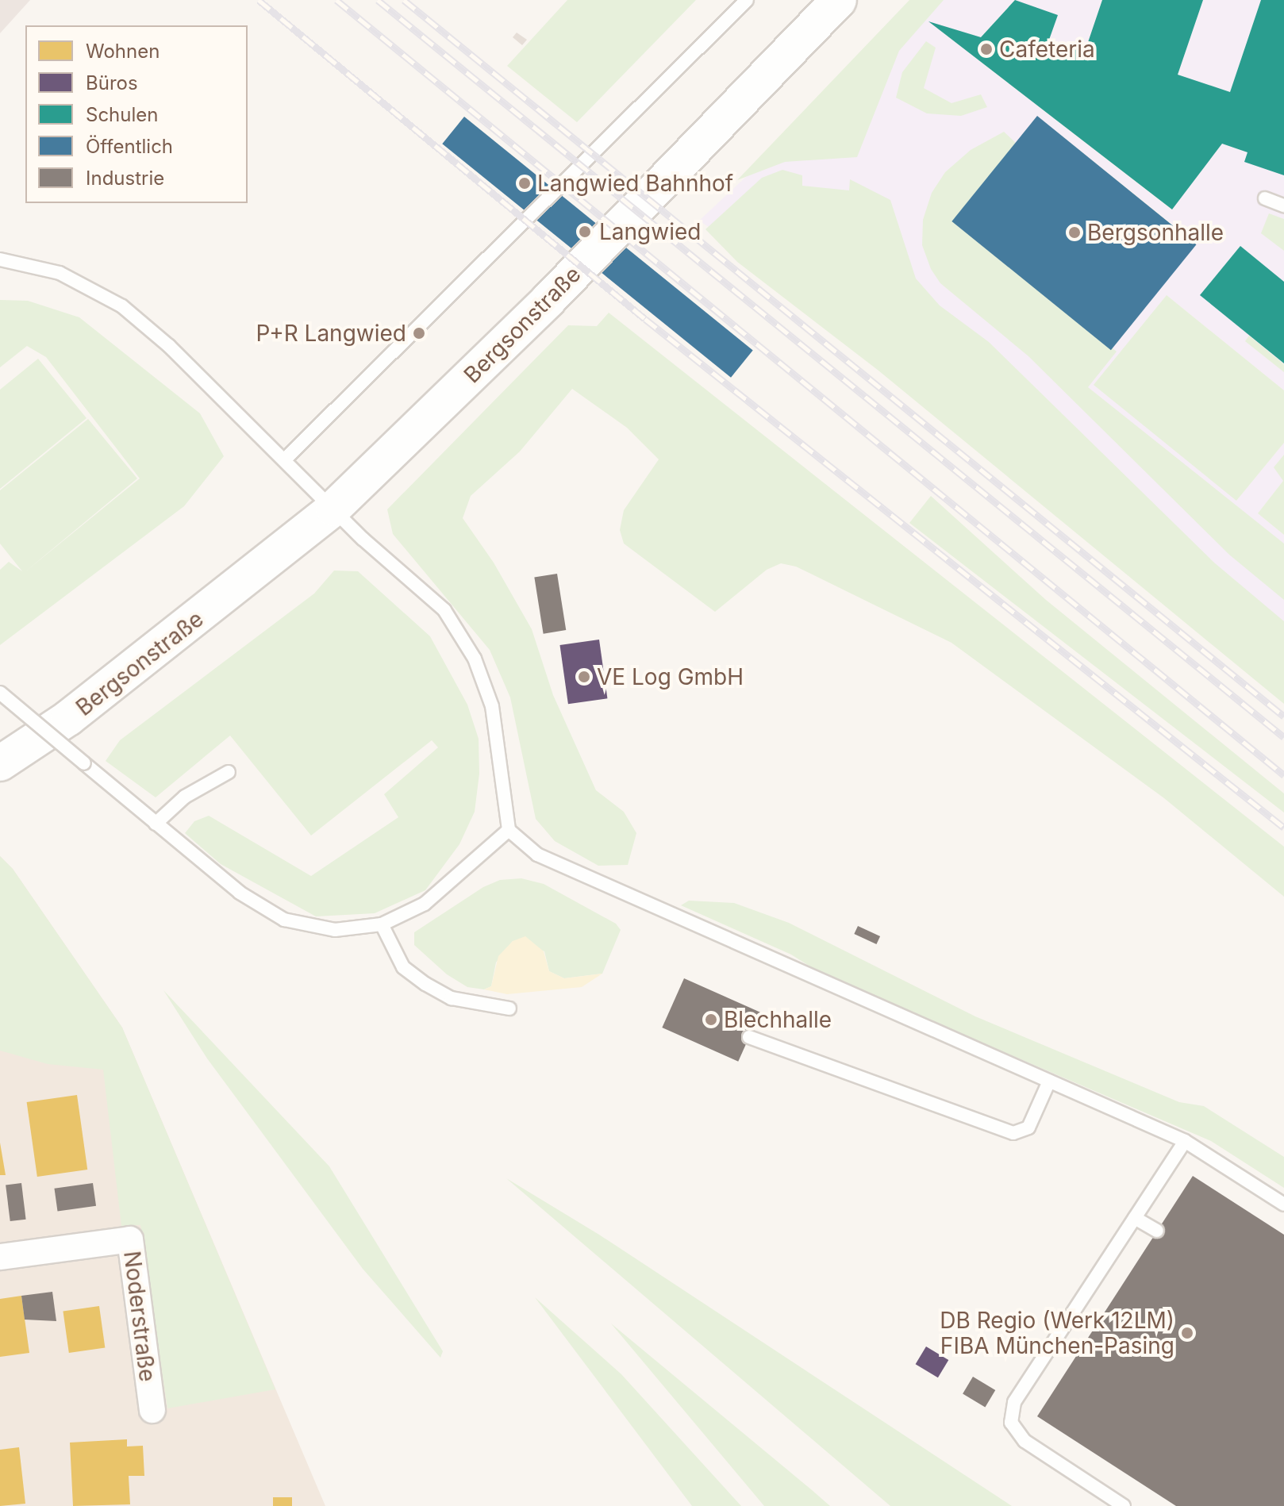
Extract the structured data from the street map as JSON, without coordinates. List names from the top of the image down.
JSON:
{
  "streets": {
    "street": ["Bergsonstraße", "Noderstraße"]
  },
  "places": [
    "Cafeteria",
    "Langwied Bahnhof",
    "Langwied",
    "Bergsonhalle",
    "P+R Langwied",
    "VE Log GmbH",
    "Blechhalle",
    "DB Regio (Werk 12LM) FIBA München-Pasing"
  ],
  "legend": [
    "Wohnen",
    "Büros",
    "Schulen",
    "Öffentlich",
    "Industrie"
  ]
}
